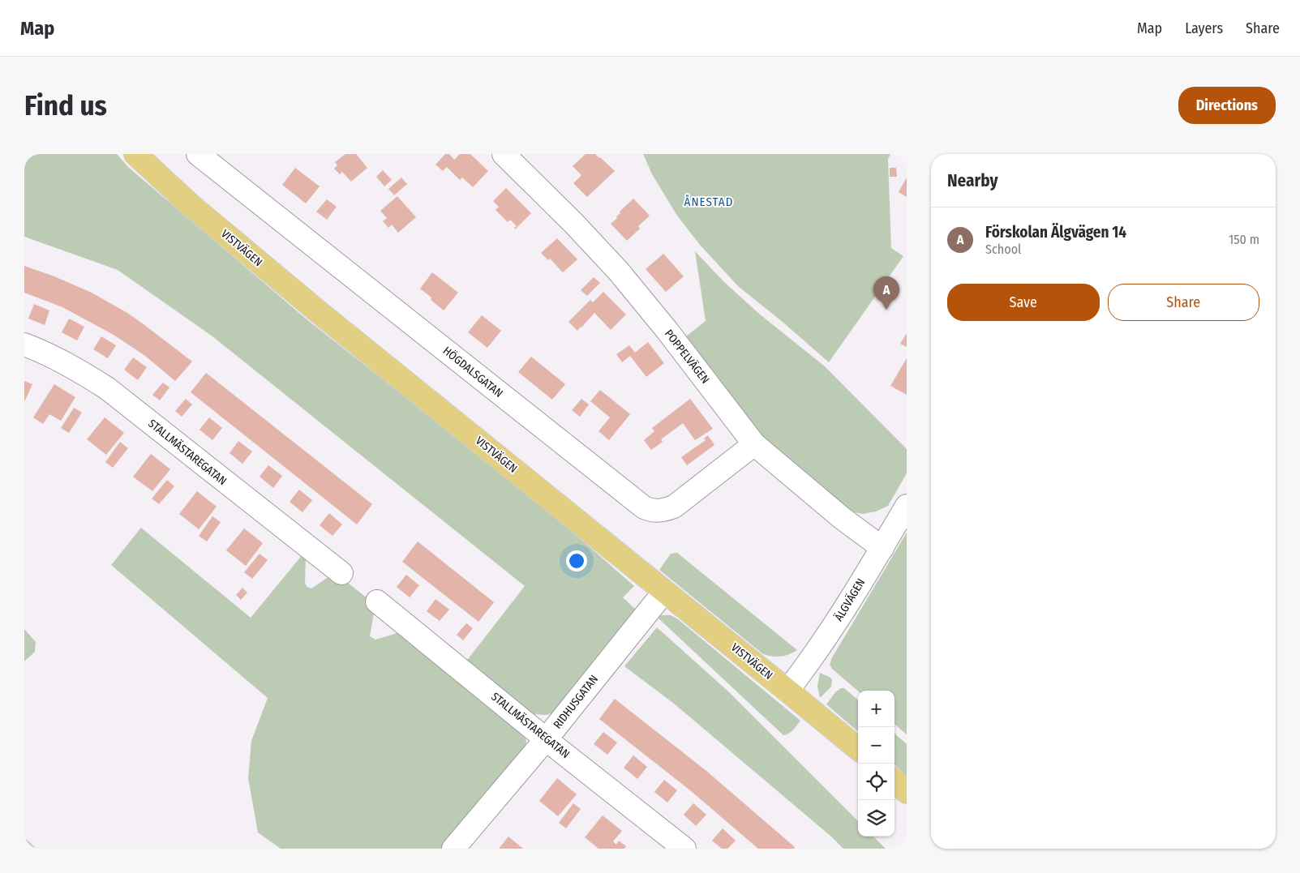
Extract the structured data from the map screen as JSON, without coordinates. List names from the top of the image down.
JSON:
{
  "streets": {
    "main road": ["VISTVÄGEN"],
    "street": [
      "POPPELVÄGEN",
      "HÖGDALSGATAN",
      "STALLMÄSTAREGATAN",
      "ÄLGVÄGEN",
      "RIDHUSGATAN"
    ]
  },
  "crossings": [
    ["VISTVÄGEN", "ÄLGVÄGEN"],
    ["VISTVÄGEN", "RIDHUSGATAN"],
    ["POPPELVÄGEN", "HÖGDALSGATAN"],
    ["POPPELVÄGEN", "ÄLGVÄGEN"],
    ["STALLMÄSTAREGATAN", "RIDHUSGATAN"]
  ],
  "districts": ["ÅNESTAD"],
  "page": {
    "header": "Map",
    "nav": ["Map", "Layers", "Share"],
    "buttons": [
      "Directions",
      ["Save", "Share"]
    ],
    "title": "Find us",
    "heading": "Nearby",
    "list": [
      {
        "mark": "A",
        "name": "Förskolan Älgvägen 14",
        "note": "School",
        "value": "150 m"
      }
    ],
    "pins": "A",
    "map_buttons": ["+", "−"]
  }
}
